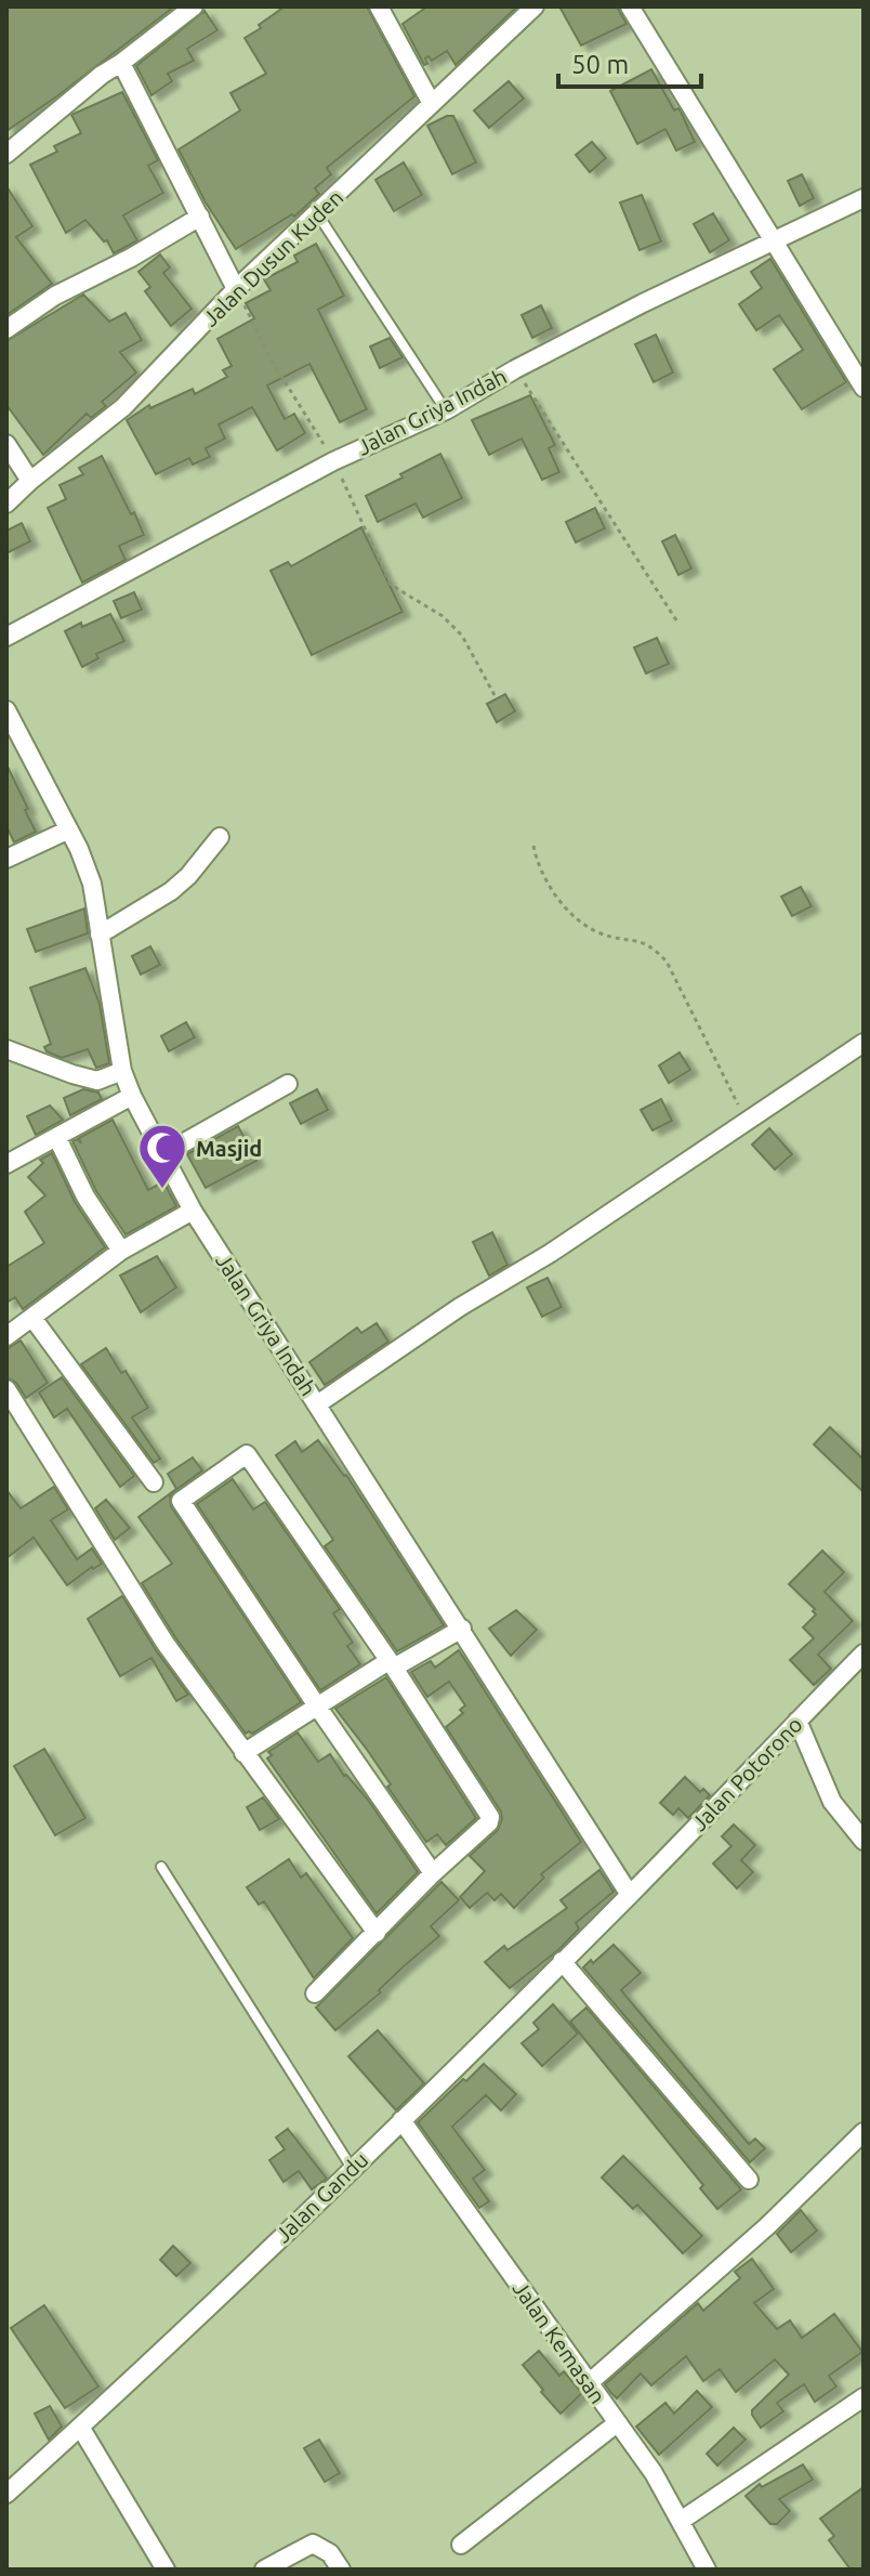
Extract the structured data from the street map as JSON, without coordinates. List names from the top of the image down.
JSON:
{
  "streets": {
    "street": [
      "Jalan Dusun Kuden",
      "Jalan Griya Indah",
      "Jalan Potorono",
      "Jalan Gandu",
      "Jalan Kemasan"
    ]
  },
  "crossings": [
    ["Jalan Griya Indah", "Jalan Potorono"],
    ["Jalan Griya Indah", "Jalan Gandu"],
    ["Jalan Potorono", "Jalan Gandu"],
    ["Jalan Gandu", "Jalan Kemasan"]
  ],
  "places": {
    "mosque": ["Masjid"]
  },
  "scale_bar": "50 m"
}
